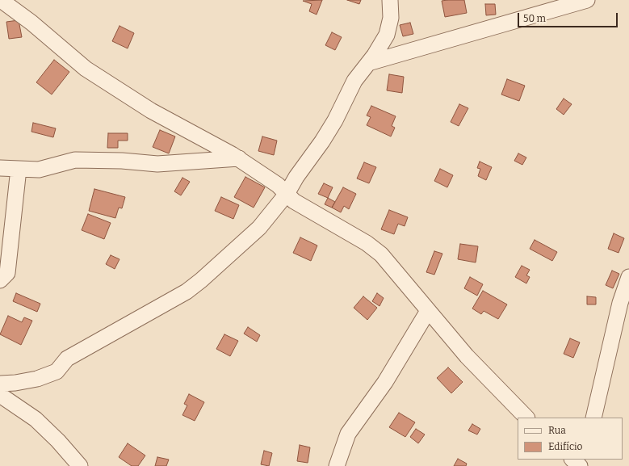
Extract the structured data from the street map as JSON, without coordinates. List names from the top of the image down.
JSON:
{
  "legend": ["Rua", "Edifício"],
  "scale_bar": "50 m"
}
